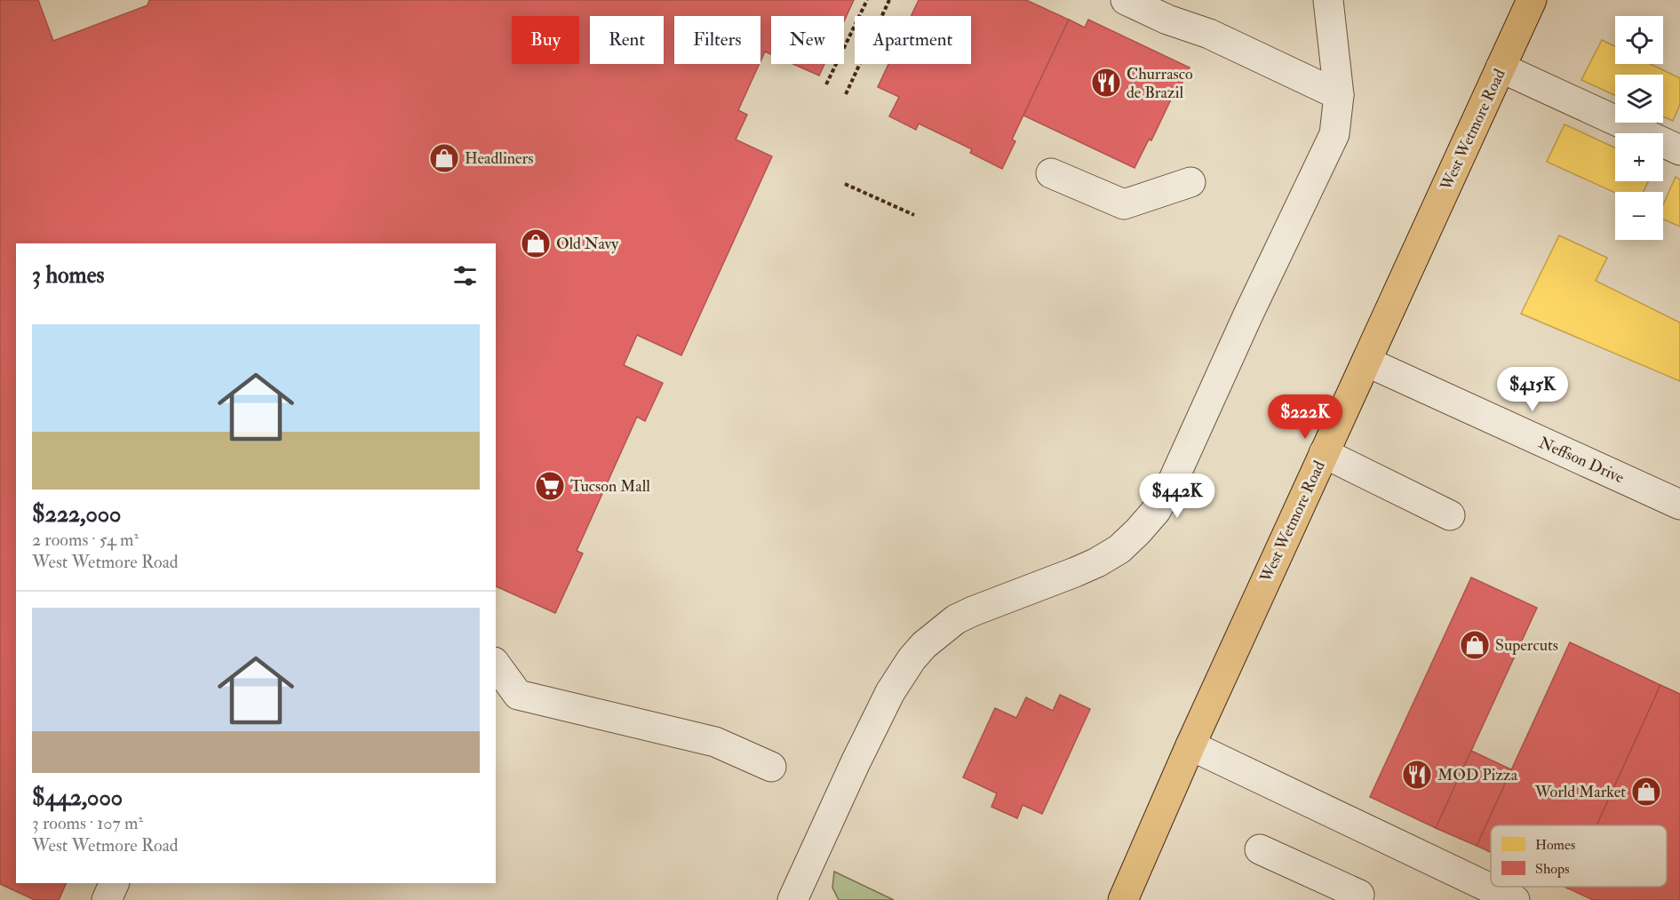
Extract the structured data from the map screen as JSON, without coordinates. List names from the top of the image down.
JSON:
{
  "streets": {
    "main road": ["West Wetmore Road"],
    "street": ["Neffson Drive"]
  },
  "crossings": [
    ["West Wetmore Road", "Neffson Drive"]
  ],
  "places": {
    "restaurant": ["Churrasco de Brazil", "MOD Pizza"],
    "shop": [
      "Headliners",
      "Old Navy",
      "Supercuts",
      "World Market"
    ],
    "supermarket": ["Tucson Mall"]
  },
  "legend": ["Homes", "Shops"],
  "page": {
    "map_buttons": ["+", "−"],
    "chip": [
      "Buy",
      "Rent",
      "Filters",
      "New",
      "Apartment"
    ],
    "heading": "3 homes",
    "list": [
      {
        "name": "$222,000",
        "note": "2 rooms · 54 m² · West Wetmore Road"
      },
      {
        "name": "$442,000",
        "note": "3 rooms · 107 m² · West Wetmore Road"
      }
    ],
    "price": ["$415K", "$222K", "$442K"]
  }
}
